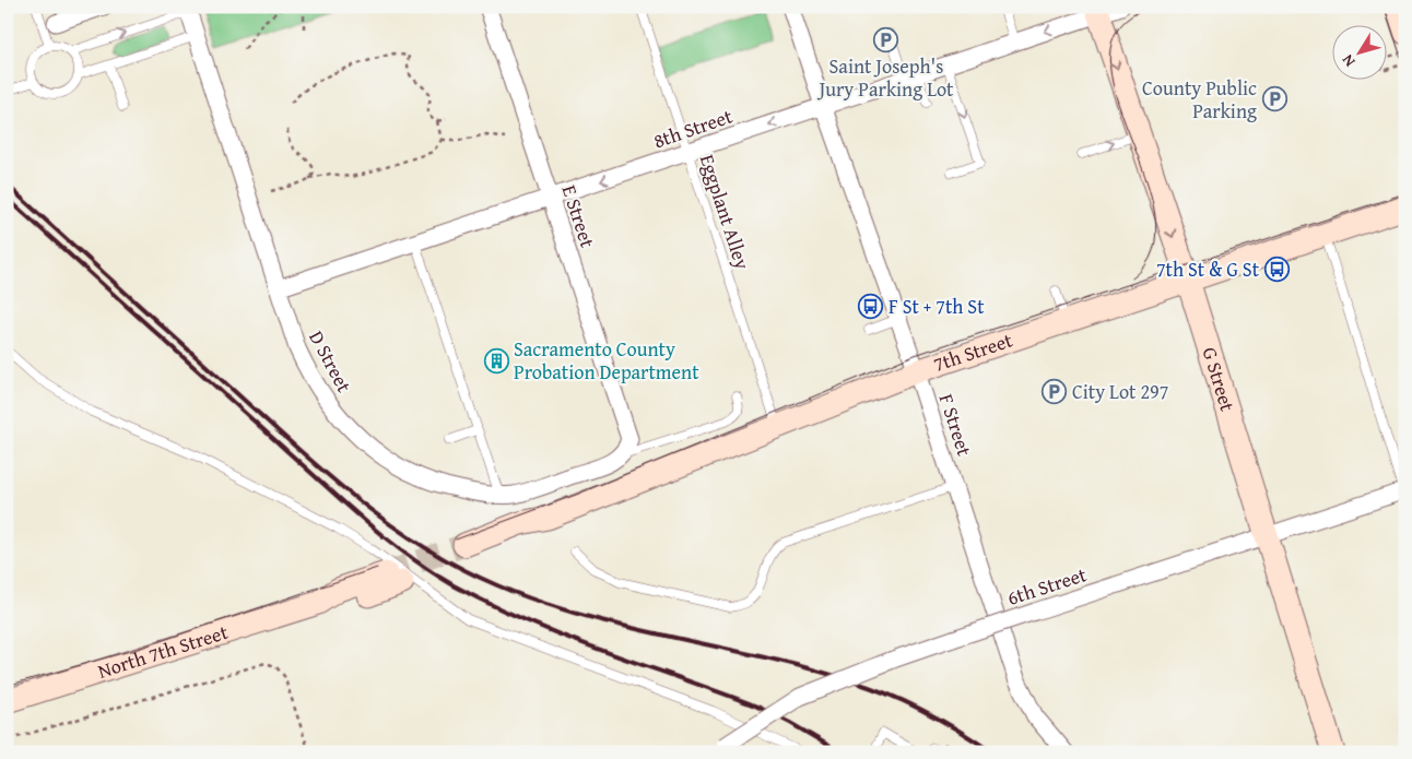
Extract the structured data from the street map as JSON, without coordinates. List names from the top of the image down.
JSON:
{
  "streets": {
    "main road": ["7th Street", "G Street", "North 7th Street"],
    "street": [
      "8th Street",
      "E Street",
      "D Street",
      "F Street",
      "6th Street"
    ],
    "lane": ["Eggplant Alley"]
  },
  "crossings": [
    ["8th Street", "Eggplant Alley"],
    ["8th Street", "E Street"],
    ["8th Street", "D Street"],
    ["8th Street", "G Street"],
    ["8th Street", "F Street"],
    ["Eggplant Alley", "7th Street"],
    ["E Street", "D Street"],
    ["7th Street", "G Street"],
    ["7th Street", "F Street"],
    ["G Street", "6th Street"]
  ],
  "one_way": ["8th Street", "G Street"],
  "places": {
    "parking": ["Saint Joseph's Jury Parking Lot", "County Public Parking", "City Lot 297"],
    "bus stop": ["7th St & G St", "F St + 7th St"],
    "building": ["Sacramento County Probation Department"]
  },
  "north": "bottom left"
}
